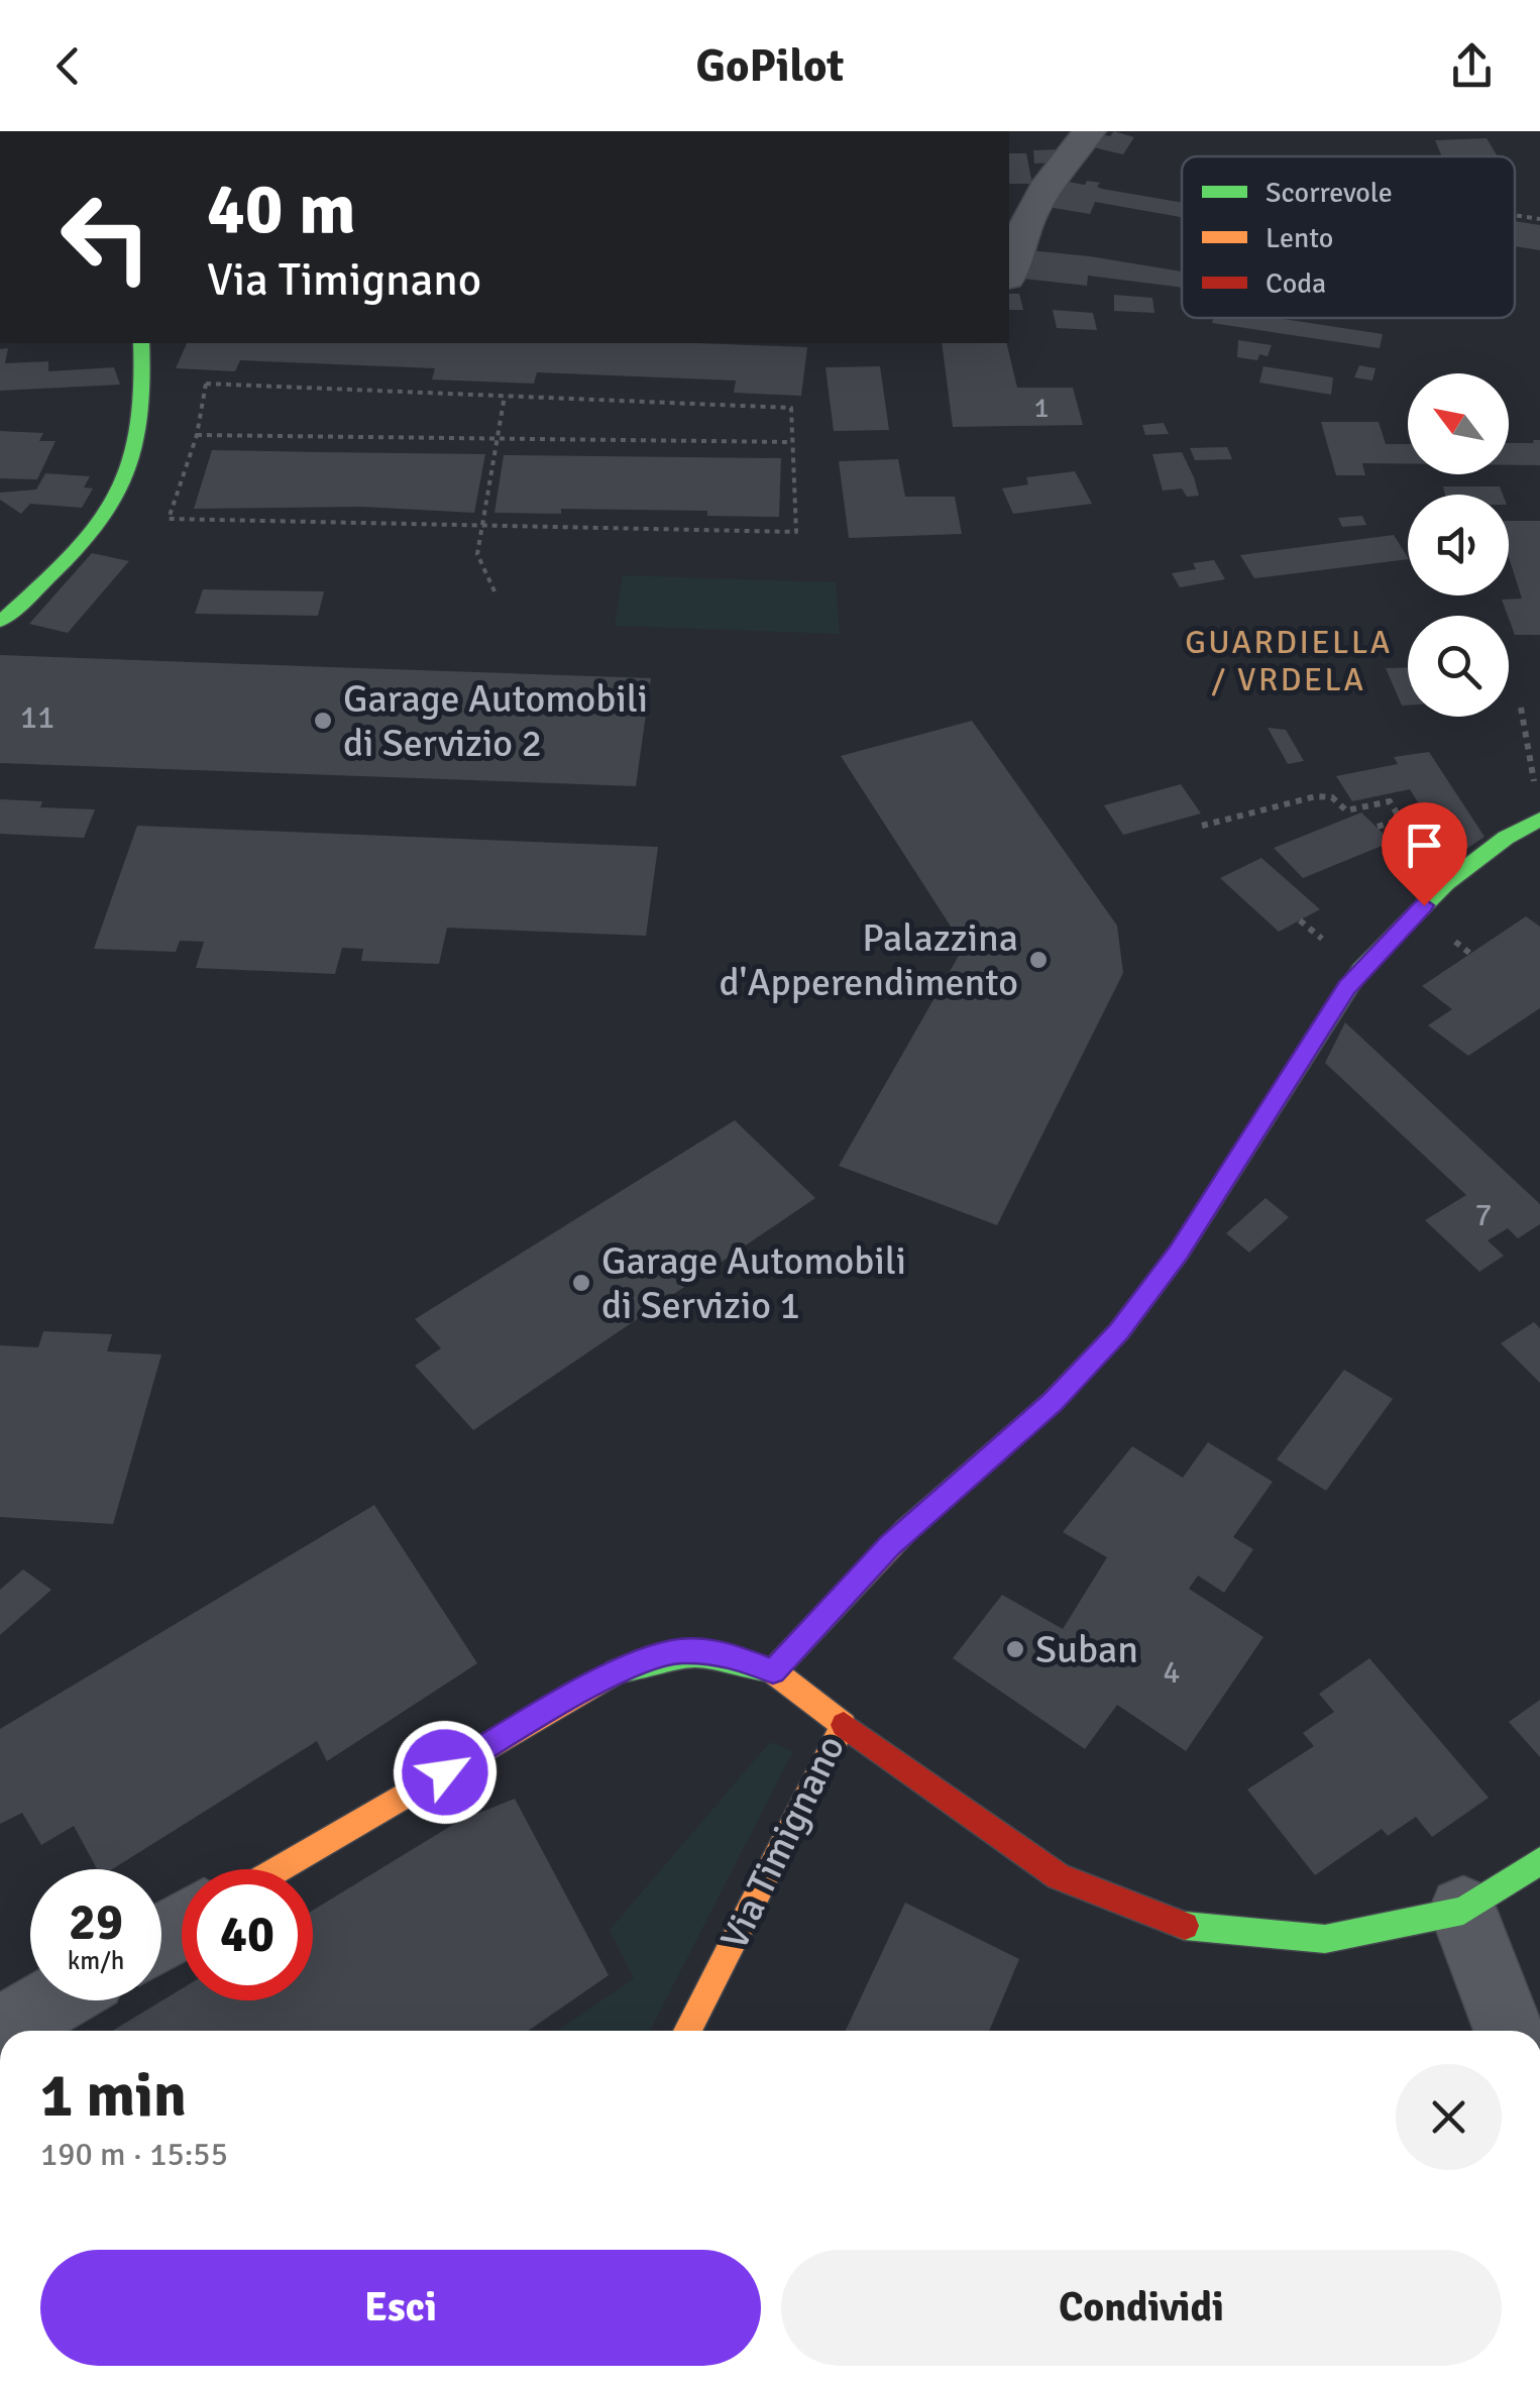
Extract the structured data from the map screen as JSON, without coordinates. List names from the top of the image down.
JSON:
{
  "streets": {
    "street": ["Via Timignano"]
  },
  "districts": ["GUARDIELLA / VRDELA"],
  "places": [
    "Garage Automobili di Servizio 2",
    "Palazzina d'Apperendimento",
    "Garage Automobili di Servizio 1",
    "Suban"
  ],
  "house_numbers": [
    "1",
    "11",
    "7",
    "4"
  ],
  "legend": ["Scorrevole", "Lento", "Coda"],
  "north": "top left",
  "page": {
    "header": "GoPilot",
    "turn": ["40 m", "Via Timignano"],
    "speed": "29 km/h",
    "limit": "40",
    "heading": ["1 min", "190 m · 15:55"],
    "buttons": ["Esci", "Condividi"]
  }
}
